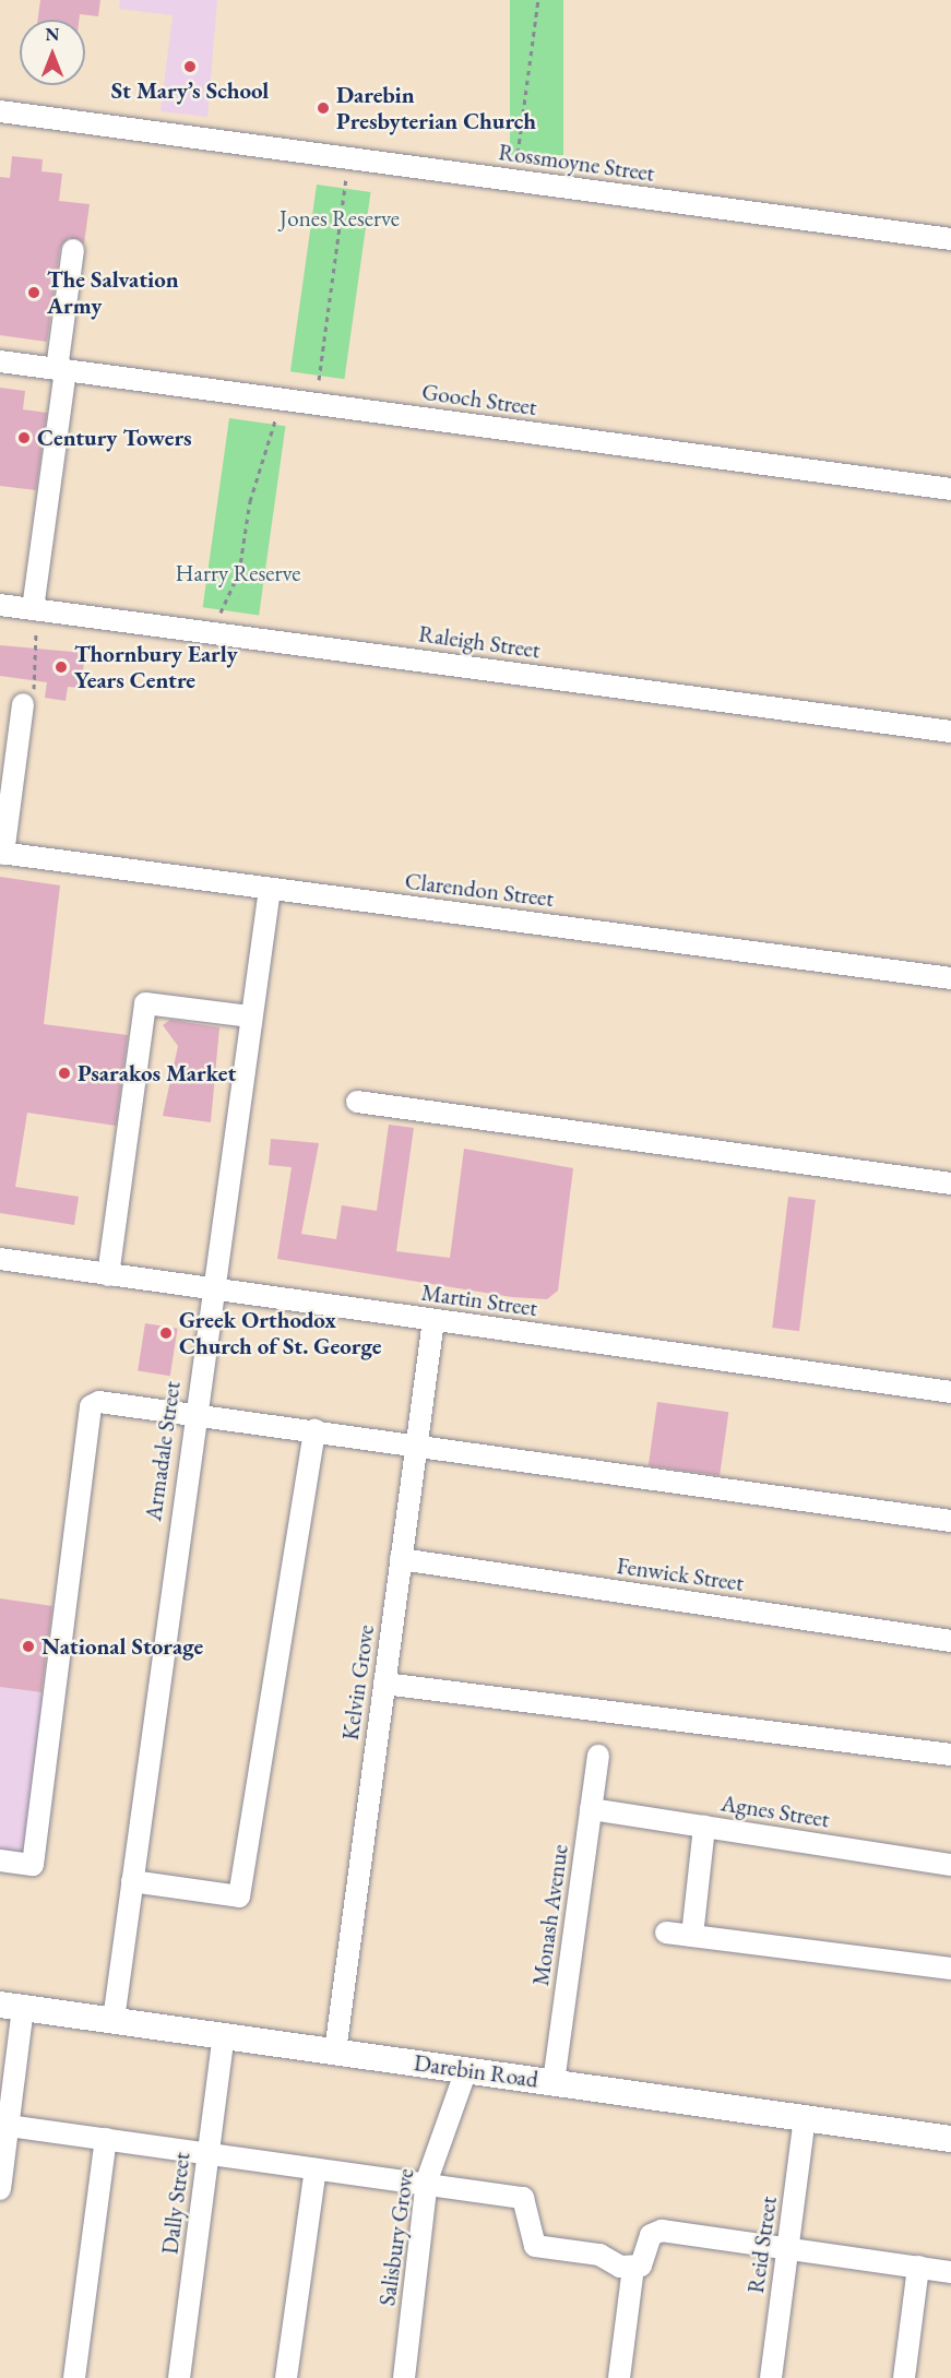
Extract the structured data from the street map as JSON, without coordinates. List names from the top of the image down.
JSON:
{
  "streets": {
    "main road": ["Darebin Road"],
    "street": [
      "Rossmoyne Street",
      "Gooch Street",
      "Raleigh Street",
      "Clarendon Street",
      "Martin Street",
      "Armadale Street",
      "Fenwick Street",
      "Kelvin Grove",
      "Agnes Street",
      "Monash Avenue",
      "Dally Street",
      "Salisbury Grove",
      "Reid Street"
    ]
  },
  "crossings": [
    ["Clarendon Street", "Armadale Street"],
    ["Martin Street", "Armadale Street"],
    ["Martin Street", "Kelvin Grove"],
    ["Armadale Street", "Darebin Road"],
    ["Fenwick Street", "Kelvin Grove"],
    ["Kelvin Grove", "Darebin Road"],
    ["Agnes Street", "Monash Avenue"],
    ["Monash Avenue", "Darebin Road"],
    ["Darebin Road", "Dally Street"],
    ["Darebin Road", "Salisbury Grove"],
    ["Darebin Road", "Reid Street"]
  ],
  "parks": ["Jones Reserve", "Harry Reserve"],
  "places": [
    "St Mary’s School",
    "Darebin Presbyterian Church",
    "The Salvation Army",
    "Century Towers",
    "Thornbury Early Years Centre",
    "Psarakos Market",
    "Greek Orthodox Church of St. George",
    "National Storage"
  ],
  "north": "top"
}
